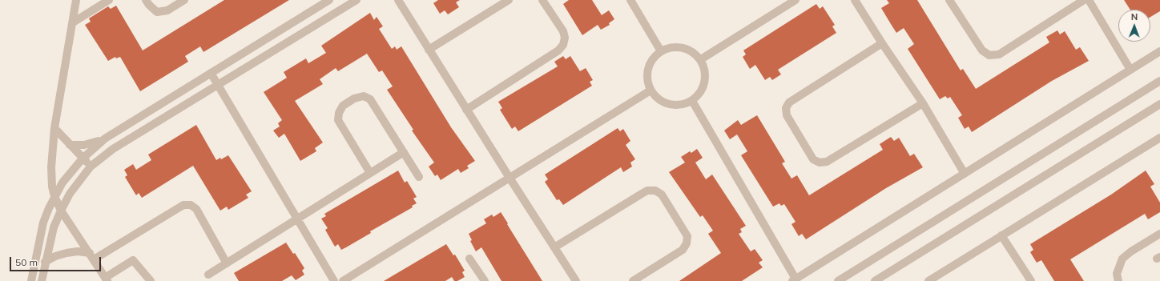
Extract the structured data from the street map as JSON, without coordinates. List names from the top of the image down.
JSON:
{
  "scale_bar": "50 m",
  "north": "top"
}
